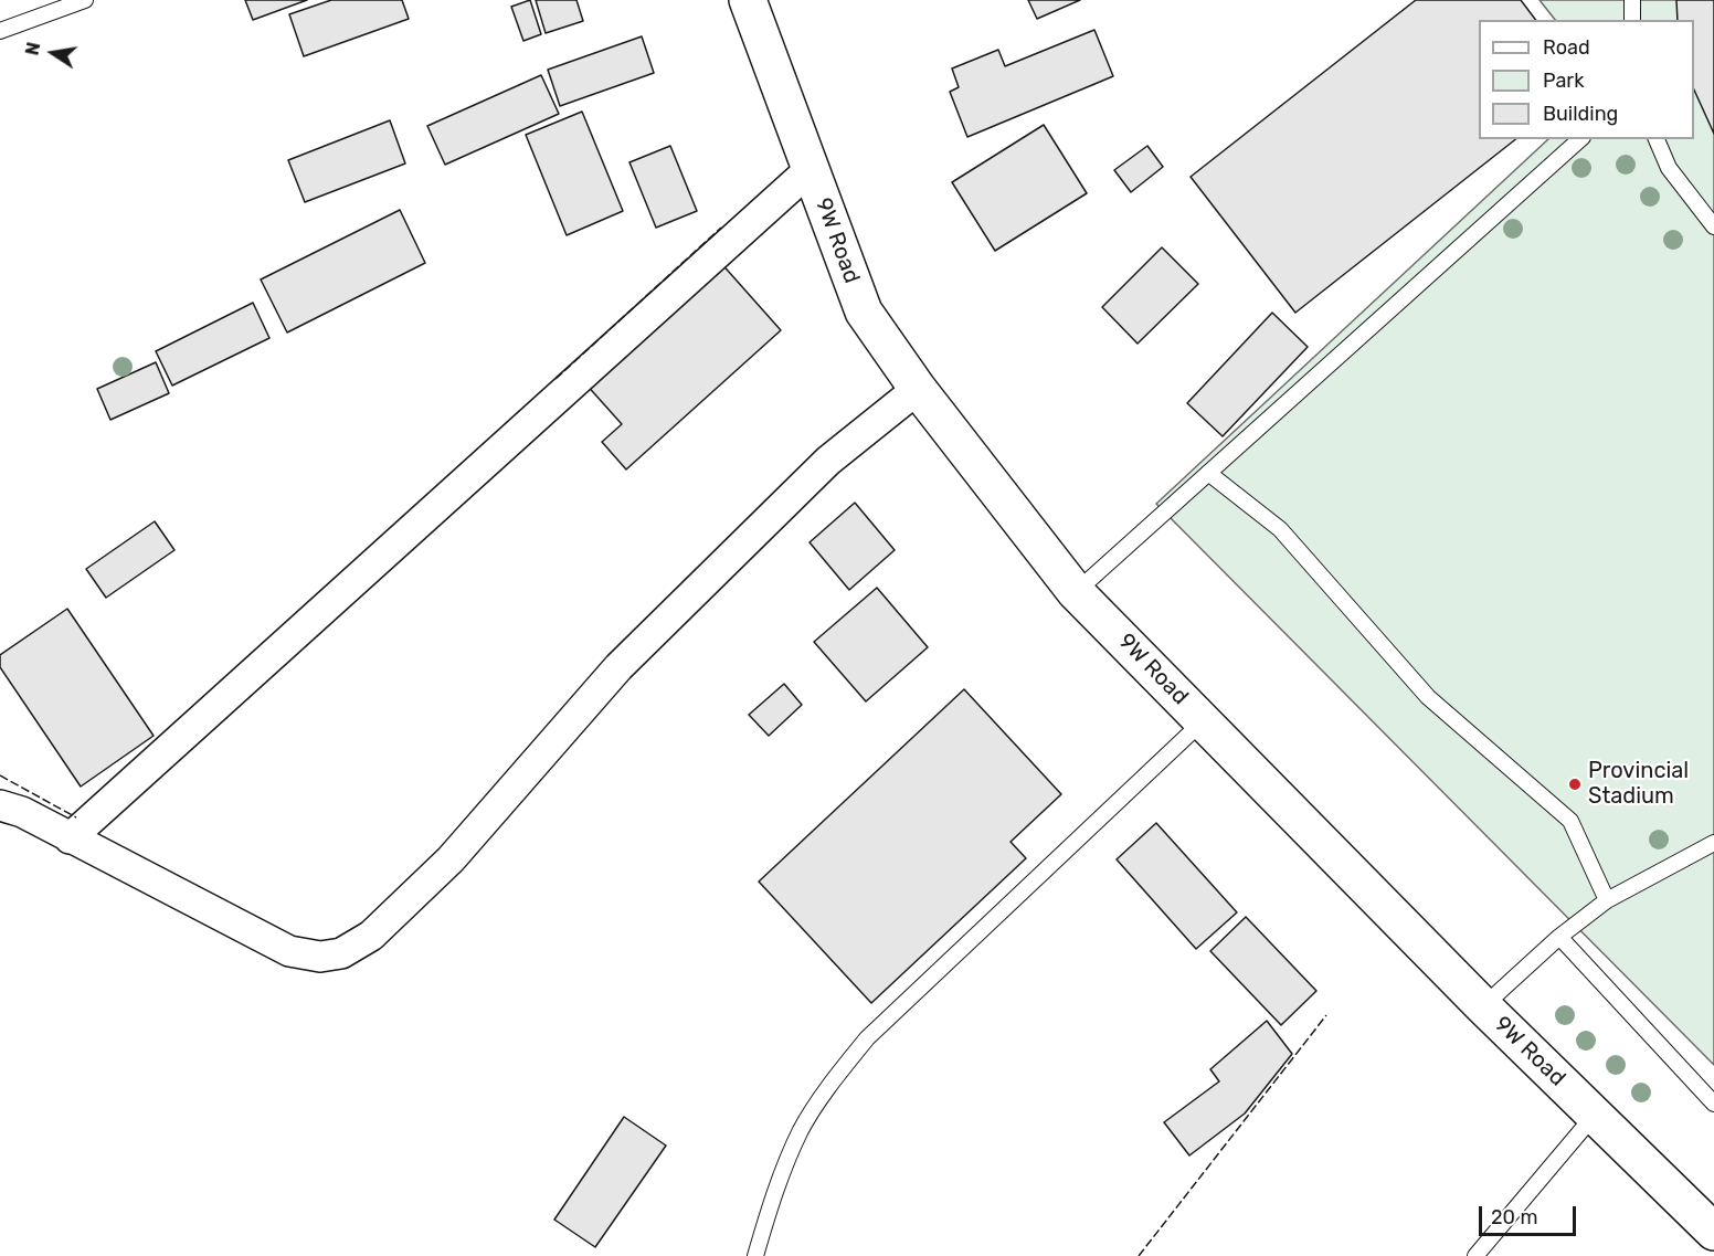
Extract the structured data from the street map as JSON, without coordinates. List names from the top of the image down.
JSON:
{
  "streets": {
    "main road": ["9W Road"]
  },
  "places": ["Provincial Stadium"],
  "legend": ["Road", "Park", "Building"],
  "scale_bar": "20 m",
  "north": "left"
}
